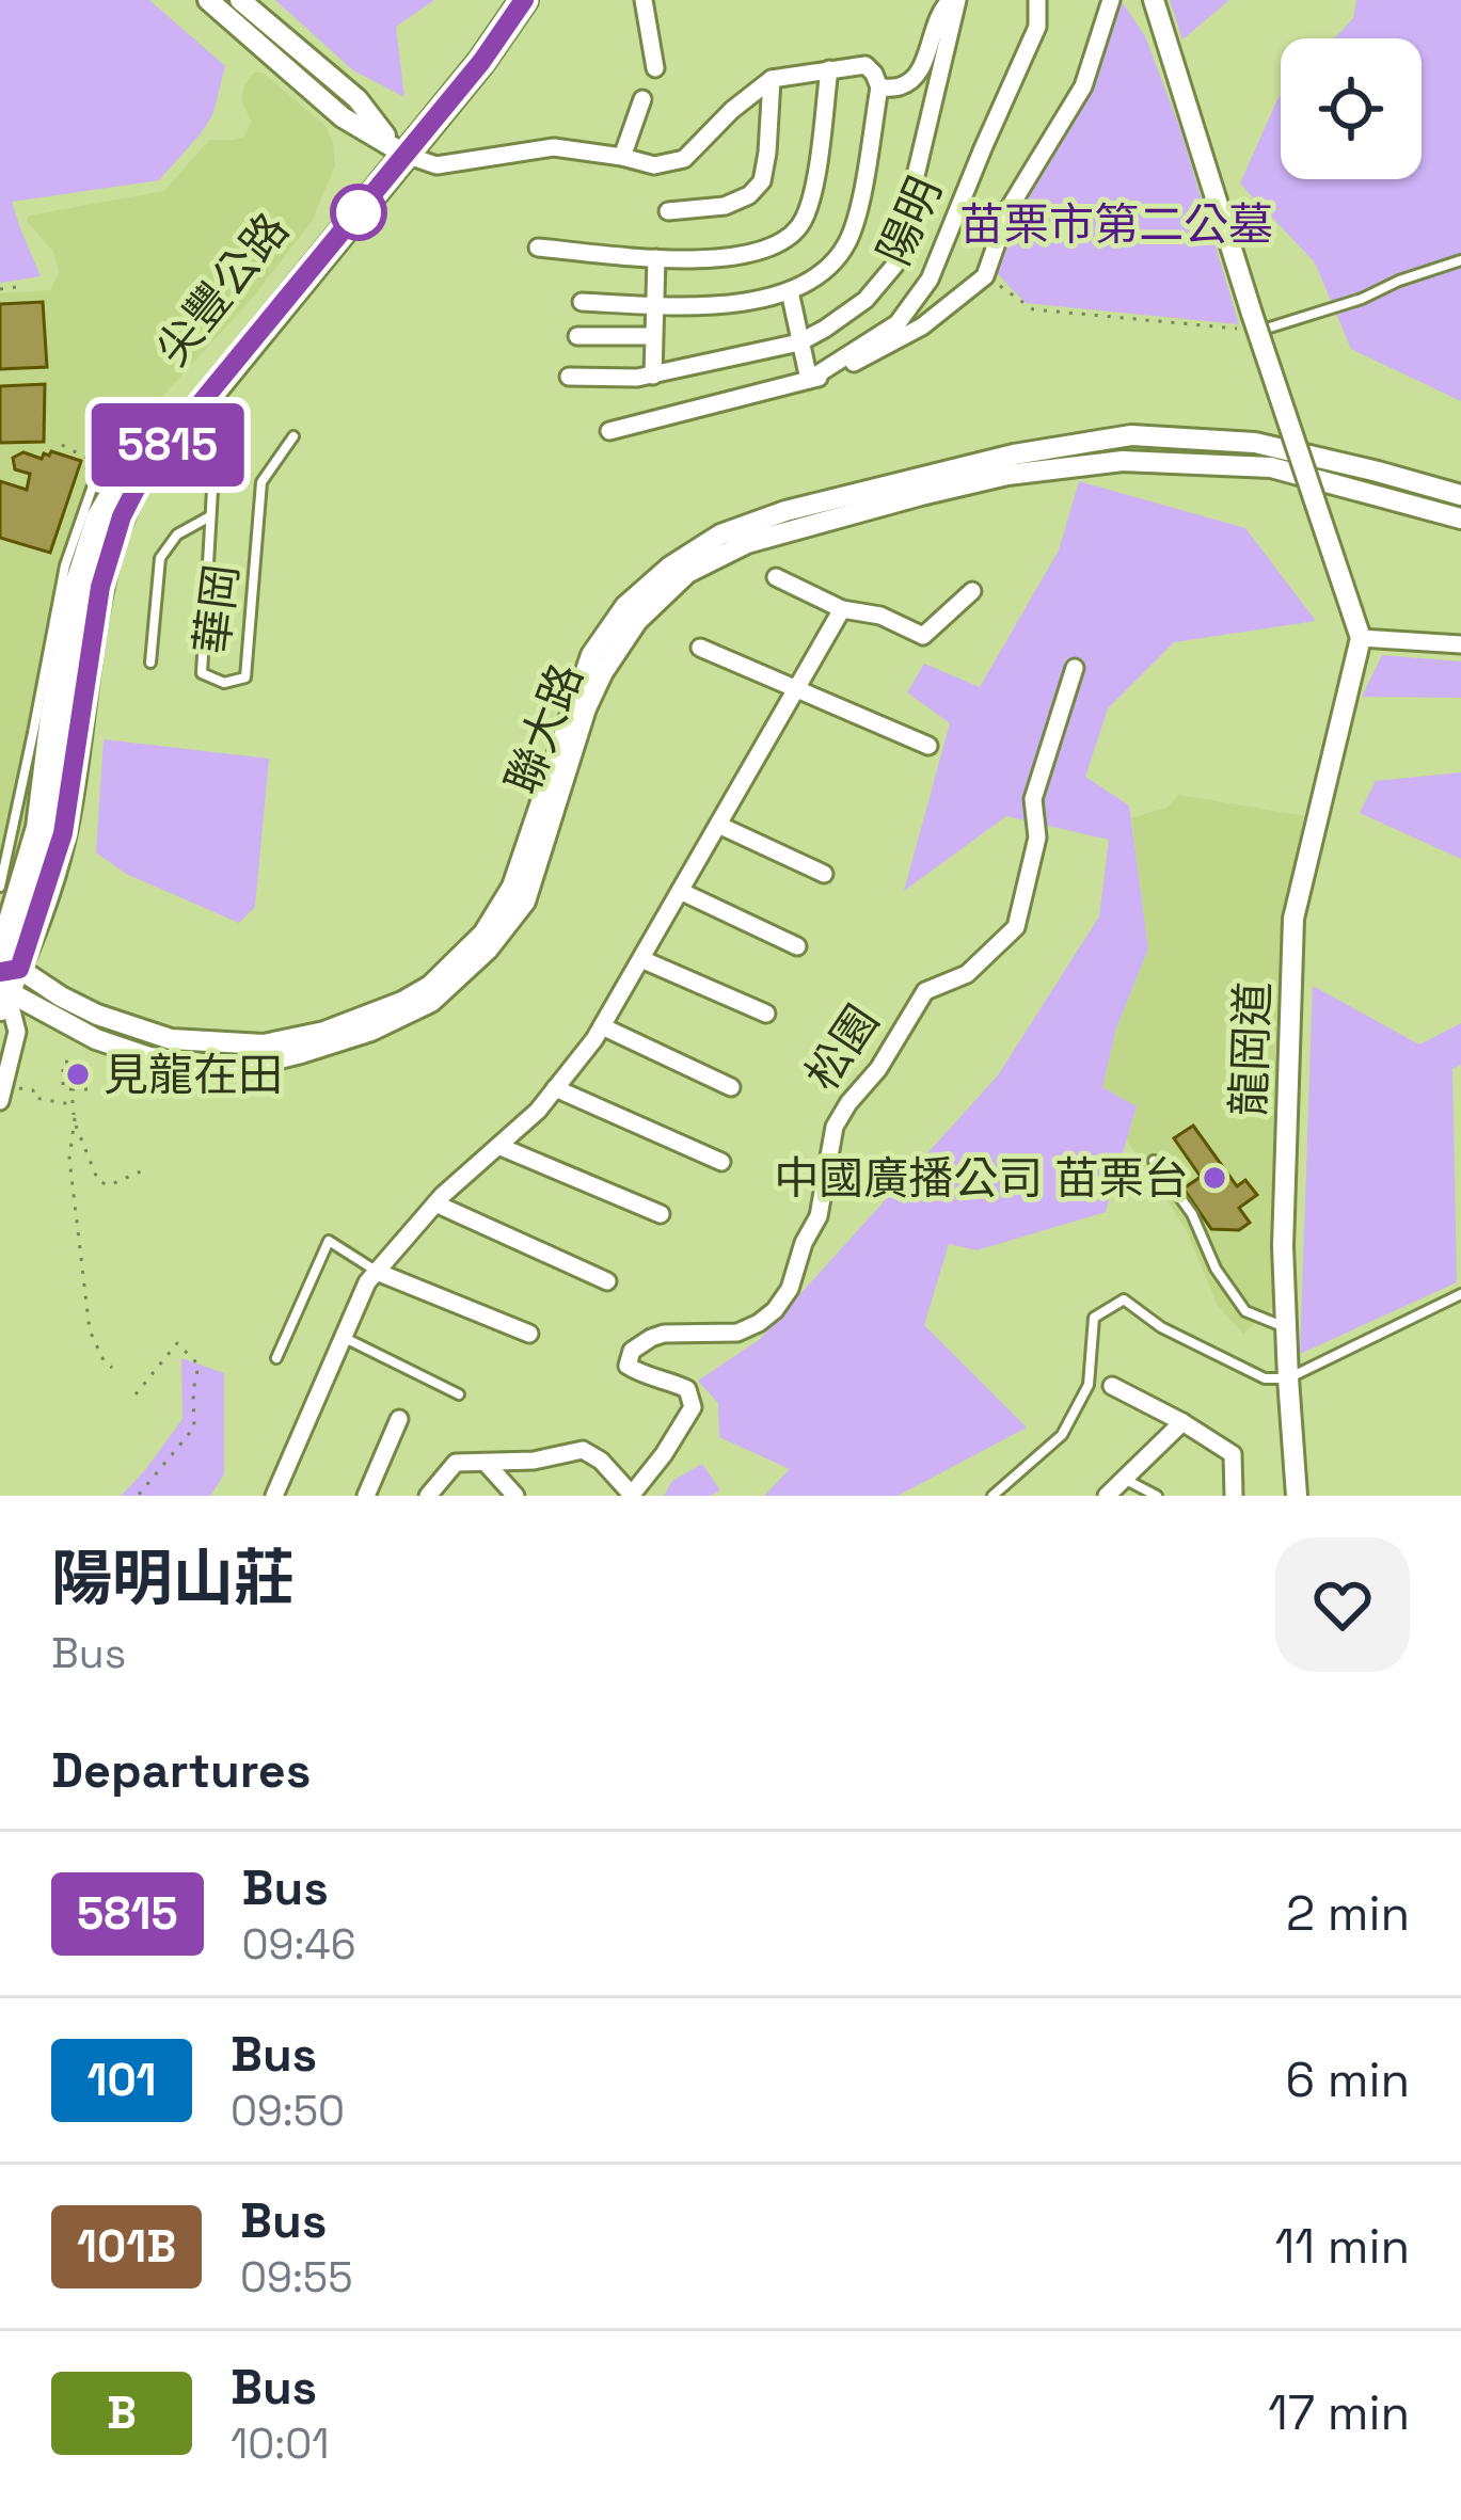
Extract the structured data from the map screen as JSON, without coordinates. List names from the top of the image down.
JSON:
{
  "streets": {
    "main road": ["尖豐公路"],
    "street": [
      "陽明",
      "聯大路",
      "松園",
      "龍岡道"
    ],
    "lane": ["華岡"]
  },
  "crossings": [
    ["尖豐公路", "華岡"],
    ["尖豐公路", "聯大路"]
  ],
  "parks": ["苗栗市第二公墓"],
  "places": ["見龍在田", "中國廣播公司 苗栗台"],
  "lines": ["bus line 5815"],
  "page": {
    "on_map": "5815",
    "heading": [
      ["陽明山莊", "Bus"],
      "Departures"
    ],
    "list": [
      {
        "mark": "5815",
        "name": "Bus",
        "note": "09:46",
        "value": "2 min"
      },
      {
        "mark": "101",
        "name": "Bus",
        "note": "09:50",
        "value": "6 min"
      },
      {
        "mark": "101B",
        "name": "Bus",
        "note": "09:55",
        "value": "11 min"
      },
      {
        "mark": "B",
        "name": "Bus",
        "note": "10:01",
        "value": "17 min"
      }
    ]
  }
}
